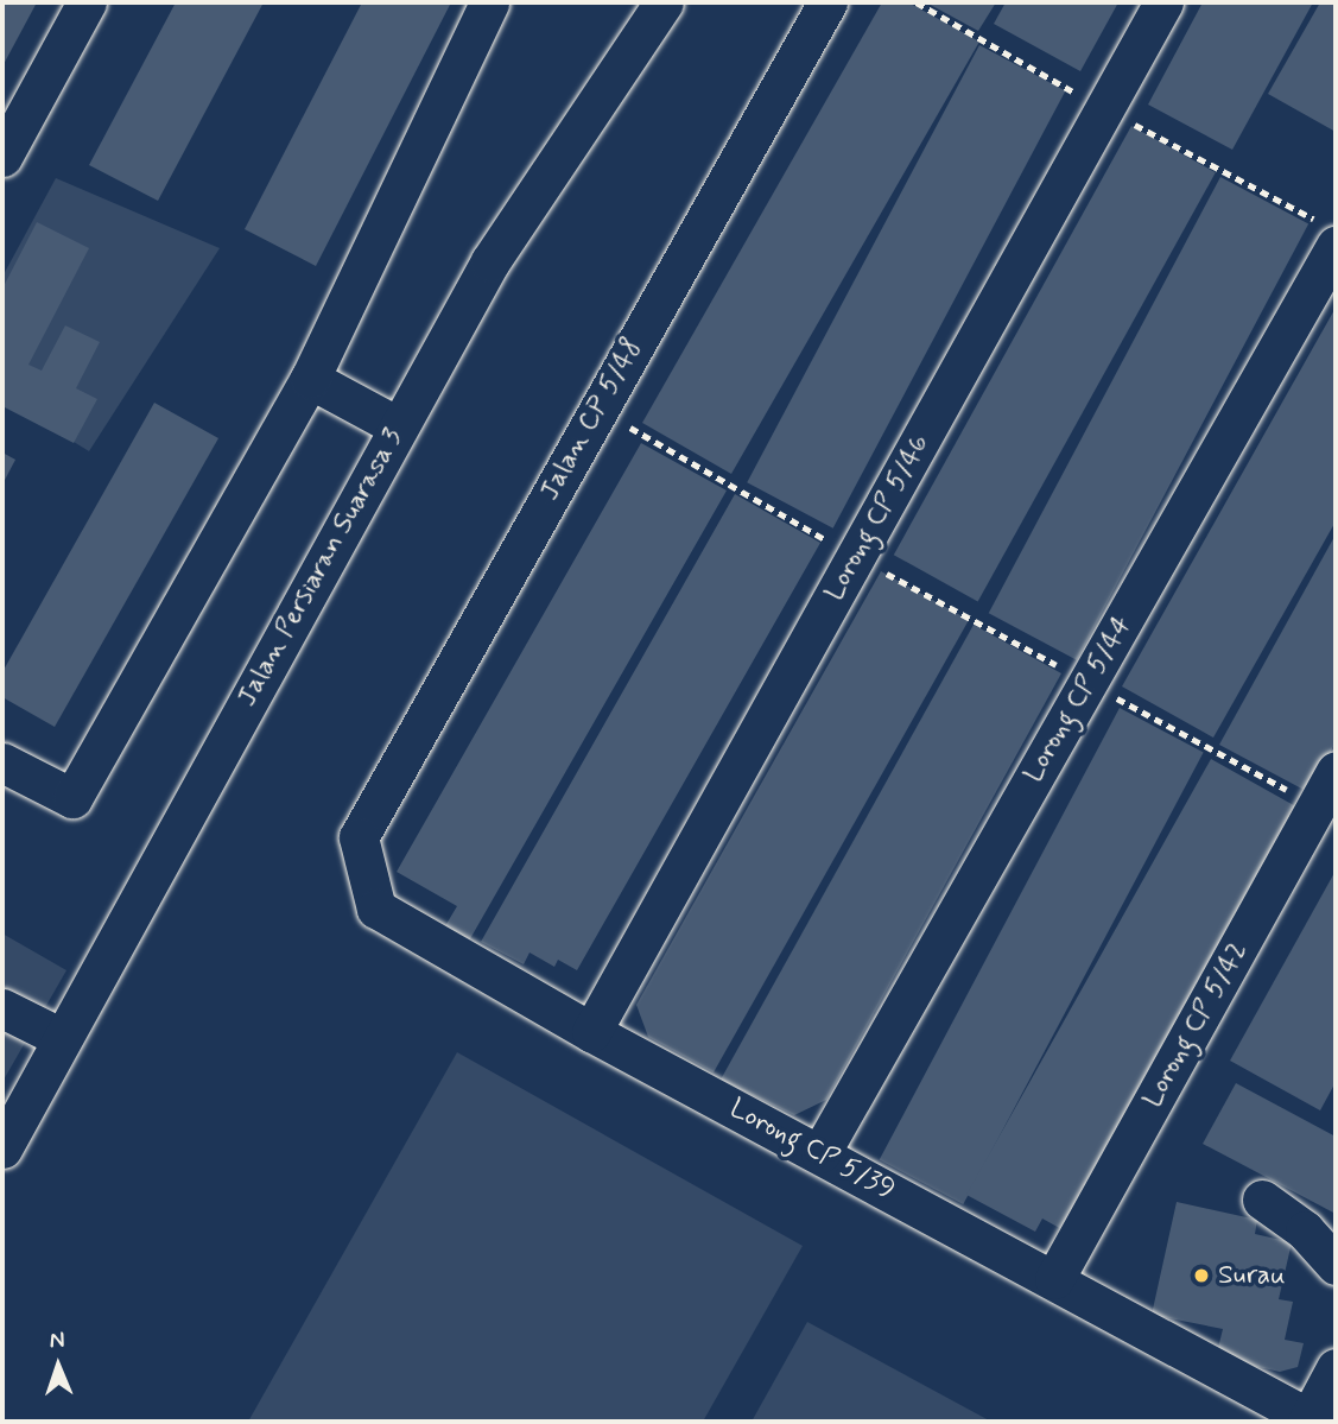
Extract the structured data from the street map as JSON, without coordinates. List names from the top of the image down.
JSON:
{
  "streets": {
    "street": [
      "Jalan CP 5/48",
      "Lorong CP 5/46",
      "Jalan Persiaran Suarasa 3",
      "Lorong CP 5/44",
      "Lorong CP 5/42",
      "Lorong CP 5/39"
    ]
  },
  "crossings": [
    ["Jalan CP 5/48", "Lorong CP 5/39"],
    ["Lorong CP 5/46", "Lorong CP 5/39"],
    ["Lorong CP 5/44", "Lorong CP 5/39"],
    ["Lorong CP 5/42", "Lorong CP 5/39"]
  ],
  "places": ["Surau"],
  "north": "top"
}
